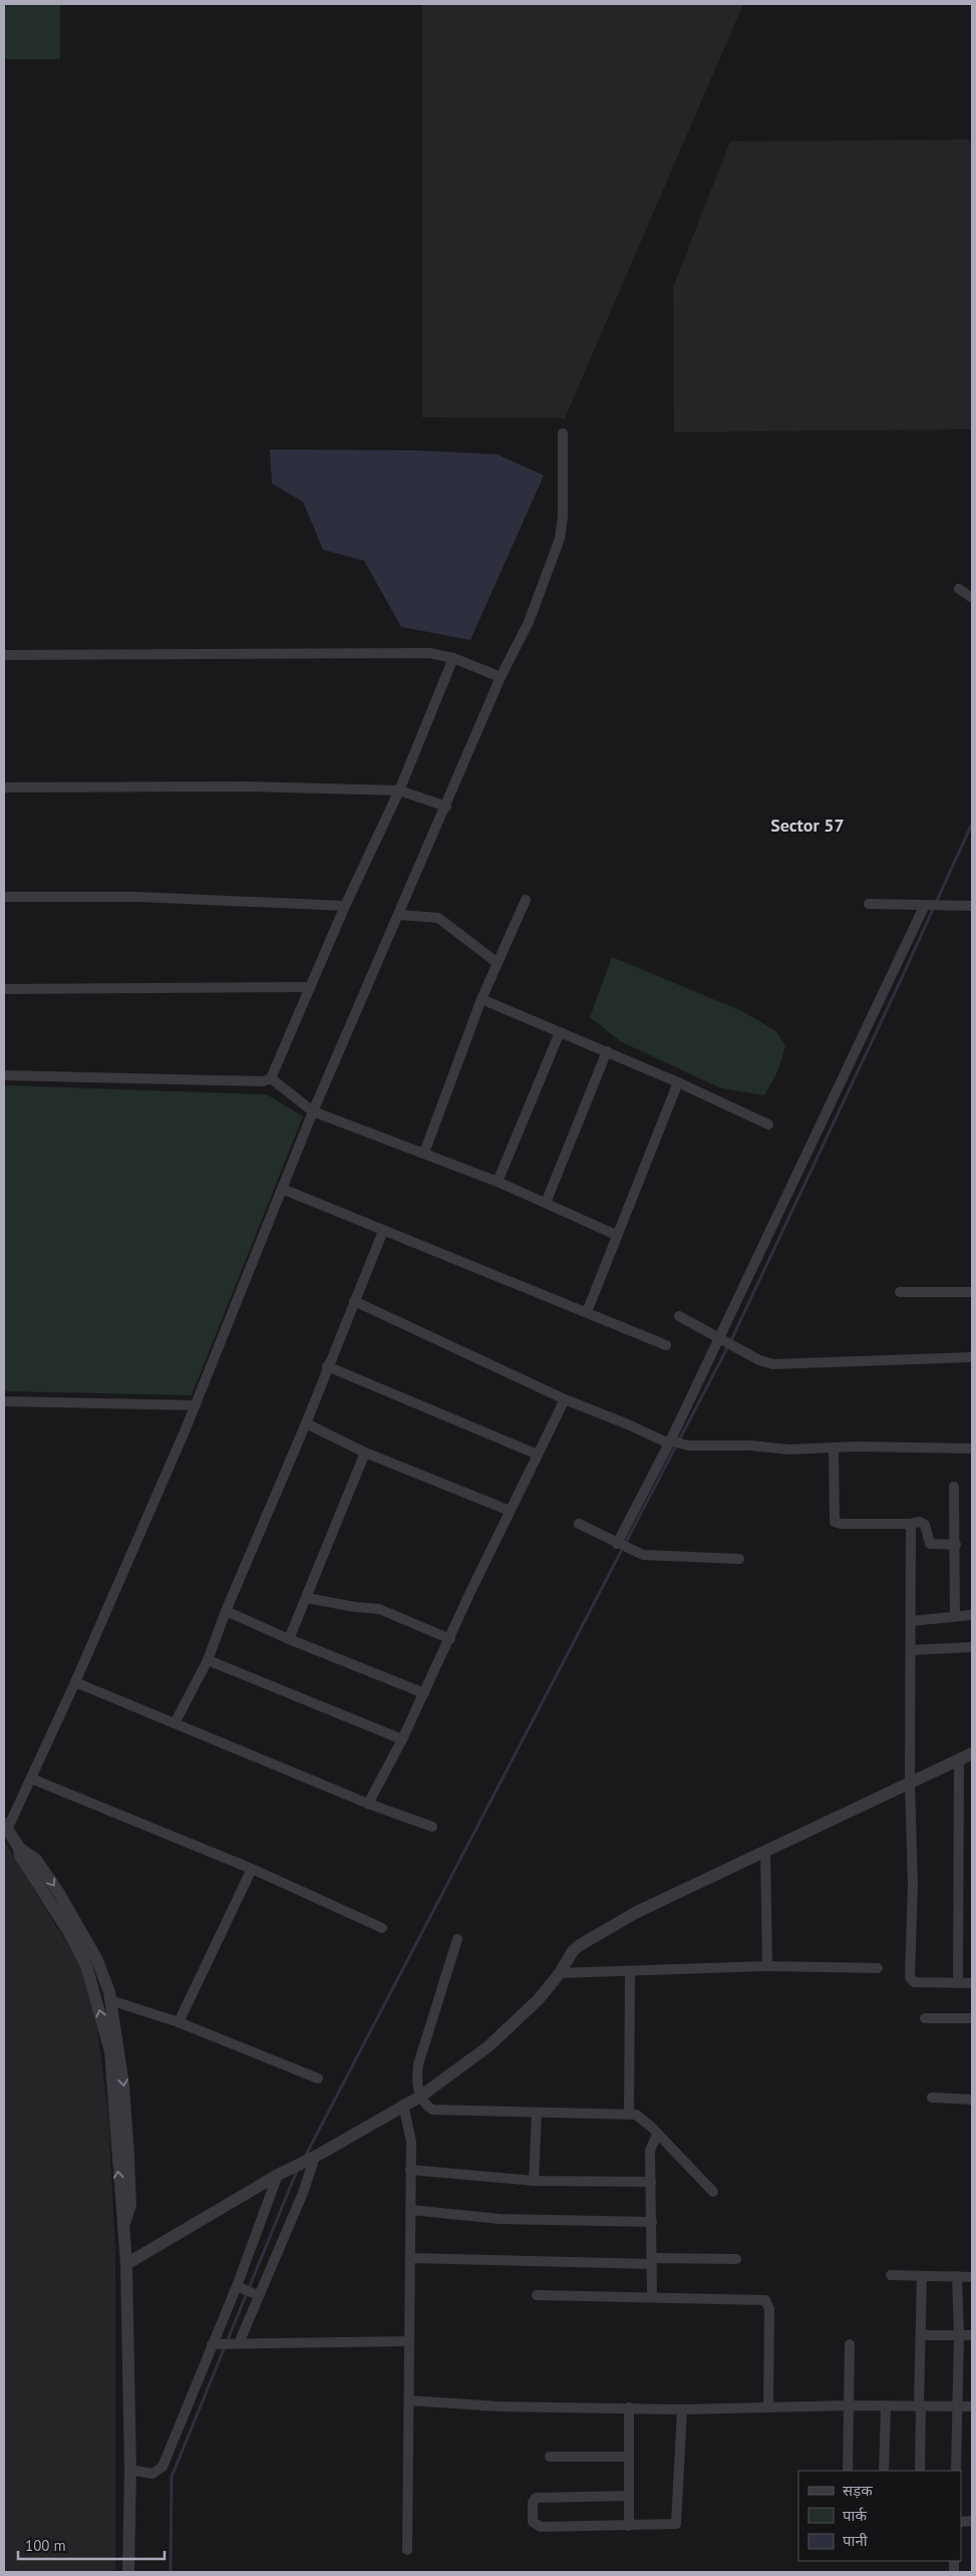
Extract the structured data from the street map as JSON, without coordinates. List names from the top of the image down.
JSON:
{
  "districts": ["Sector 57"],
  "legend": ["सड़क", "पार्क", "पानी"],
  "scale_bar": "100 m"
}
